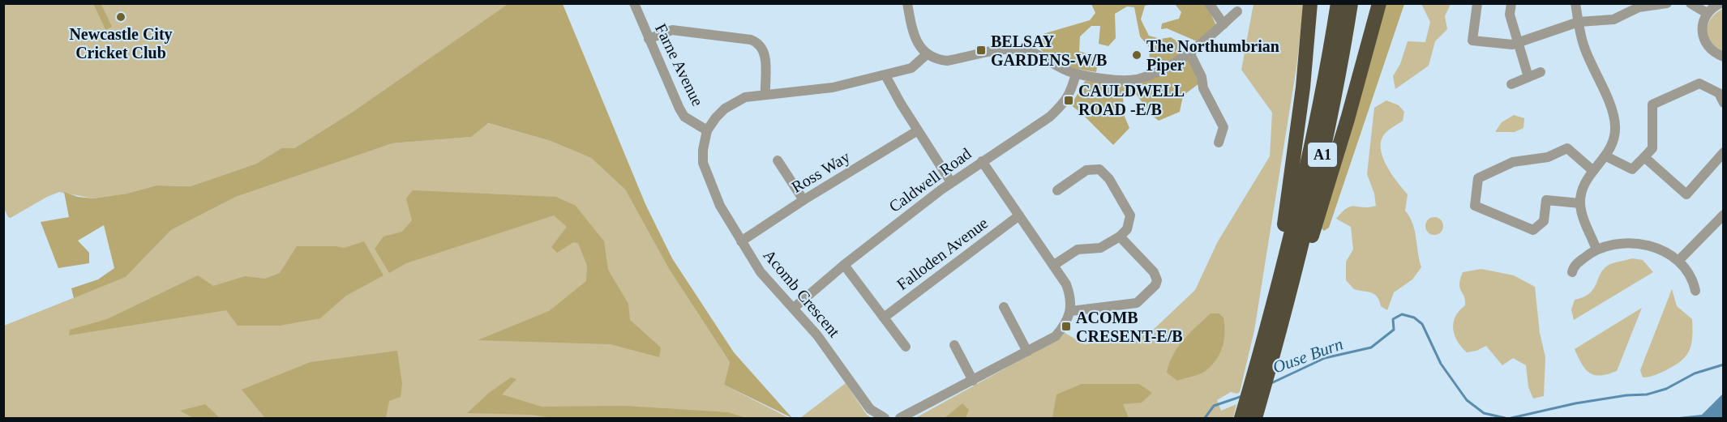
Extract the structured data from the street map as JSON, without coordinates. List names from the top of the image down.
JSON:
{
  "streets": {
    "highway": ["A1"],
    "street": [
      "Farne Avenue",
      "Ross Way",
      "Caldwell Road",
      "Falloden Avenue",
      "Acomb Crescent"
    ]
  },
  "crossings": [
    ["Farne Avenue", "Acomb Crescent"],
    ["Ross Way", "Acomb Crescent"],
    ["Caldwell Road", "Acomb Crescent"]
  ],
  "water": ["Ouse Burn"],
  "places": {
    "other": ["Newcastle City Cricket Club", "The Northumbrian Piper"],
    "transit": ["BELSAY GARDENS-W/B", "CAULDWELL ROAD -E/B", "ACOMB CRESENT-E/B"]
  }
}
